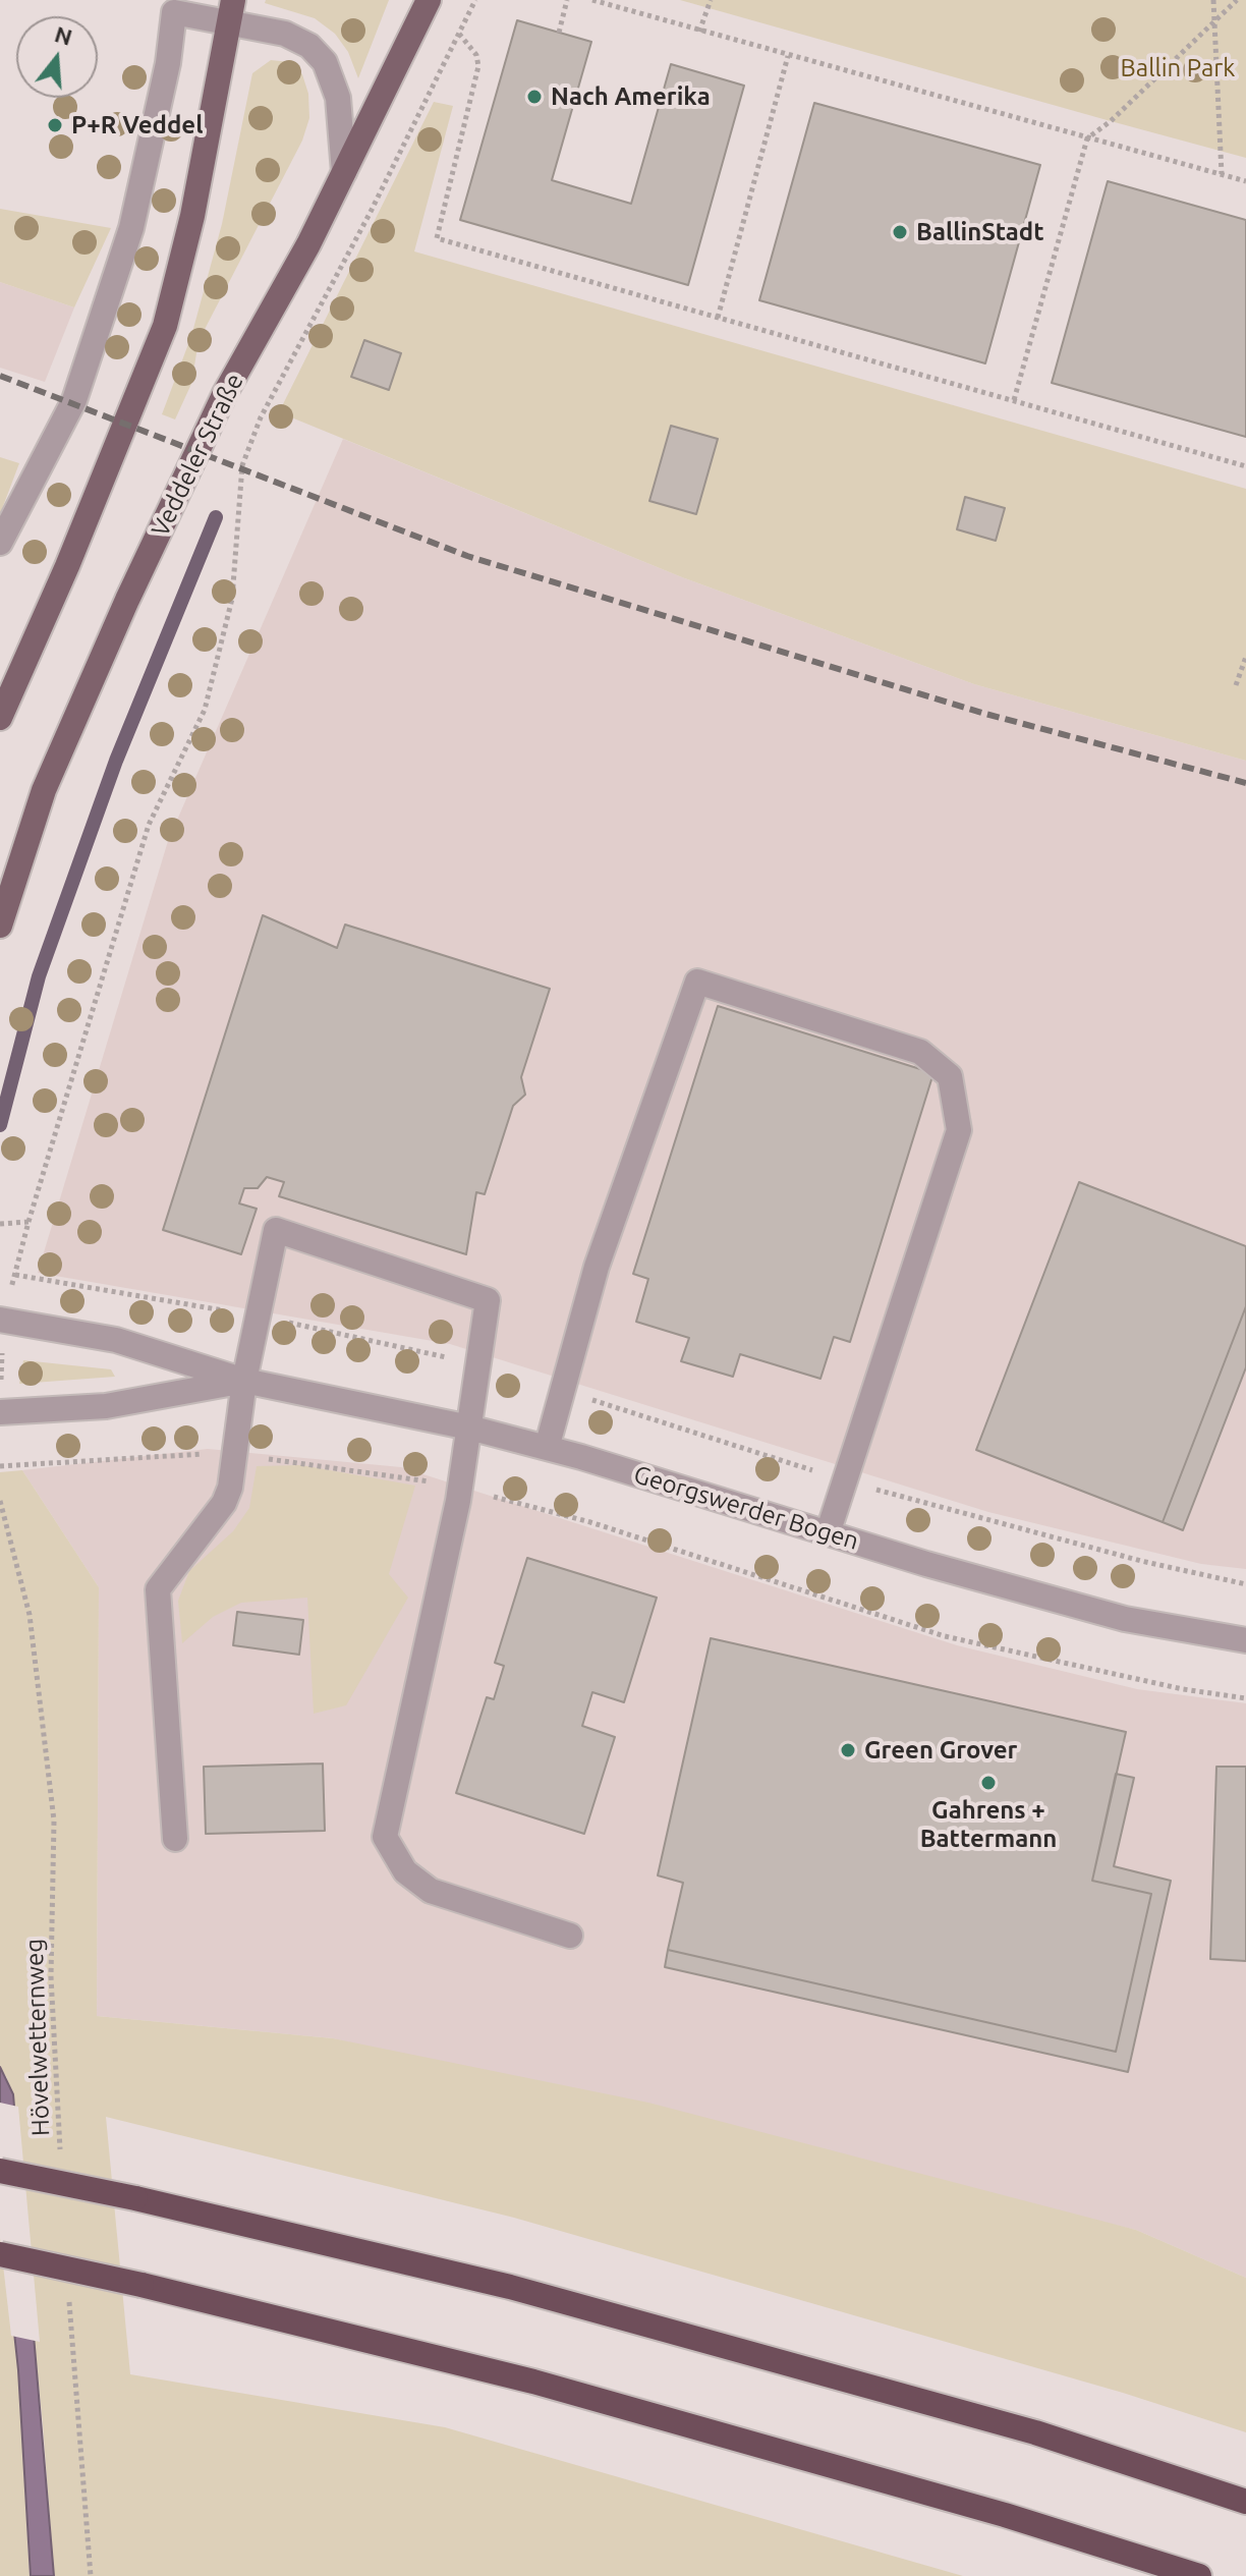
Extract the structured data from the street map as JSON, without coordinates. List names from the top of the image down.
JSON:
{
  "streets": {
    "main road": ["Veddeler Straße"],
    "street": ["Georgswerder Bogen"],
    "path": ["Hövelwetternweg"]
  },
  "parks": ["Ballin Park"],
  "places": [
    "Nach Amerika",
    "P+R Veddel",
    "BallinStadt",
    "Green Grover",
    "Gahrens + Battermann"
  ],
  "north": "top"
}
